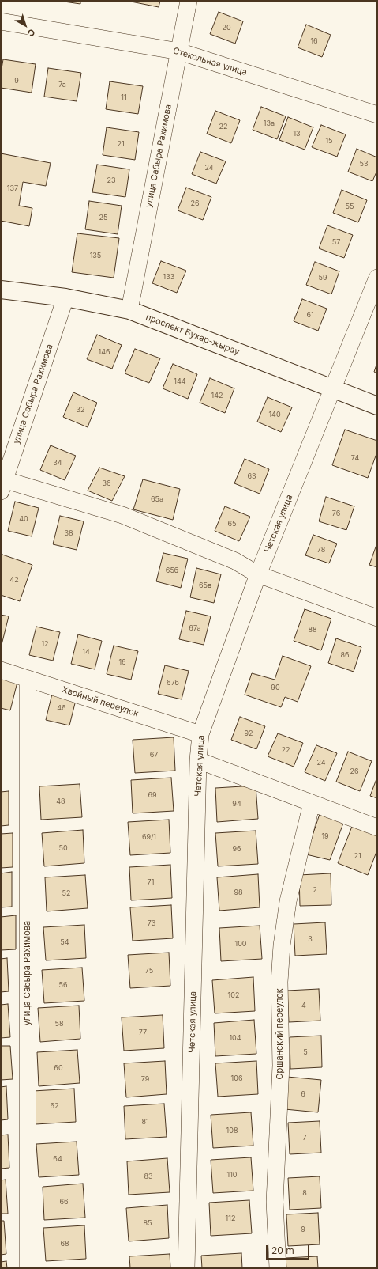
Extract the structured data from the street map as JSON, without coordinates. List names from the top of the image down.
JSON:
{
  "streets": {
    "main road": ["проспект Бухар-жырау"],
    "street": [
      "Стекольная улица",
      "улица Сабыра Рахимова",
      "Четская улица",
      "Хвойный переулок",
      "Оршанский переулок"
    ]
  },
  "crossings": [
    ["Стекольная улица", "улица Сабыра Рахимова"],
    ["улица Сабыра Рахимова", "проспект Бухар-жырау"],
    ["улица Сабыра Рахимова", "Хвойный переулок"],
    ["проспект Бухар-жырау", "Четская улица"],
    ["Четская улица", "Хвойный переулок"]
  ],
  "house_numbers": [
    "20",
    "16",
    "9",
    "7а",
    "11",
    "13а",
    "22",
    "13",
    "15",
    "21",
    "53",
    "24",
    "23",
    "137",
    "26",
    "55",
    "25",
    "57",
    "135",
    "133",
    "59",
    "61",
    "146",
    "144",
    "142",
    "32",
    "140",
    "74",
    "34",
    "63",
    "36",
    "65а",
    "76",
    "40",
    "65",
    "38",
    "78",
    "65б",
    "42",
    "65в",
    "67а",
    "88",
    "12",
    "14",
    "86",
    "16",
    "67б",
    "90",
    "46",
    "92",
    "22",
    "67",
    "24",
    "26",
    "69",
    "48",
    "94",
    "19",
    "69/1",
    "50",
    "96",
    "21",
    "71",
    "2",
    "98",
    "52",
    "73",
    "3",
    "54",
    "100",
    "75",
    "56",
    "102",
    "4",
    "58",
    "77",
    "104",
    "5",
    "60",
    "106",
    "79",
    "6",
    "62",
    "81",
    "108",
    "7",
    "64",
    "110",
    "83",
    "8",
    "66",
    "112",
    "85",
    "9",
    "68"
  ],
  "scale_bar": "20 m",
  "north": "bottom right"
}
